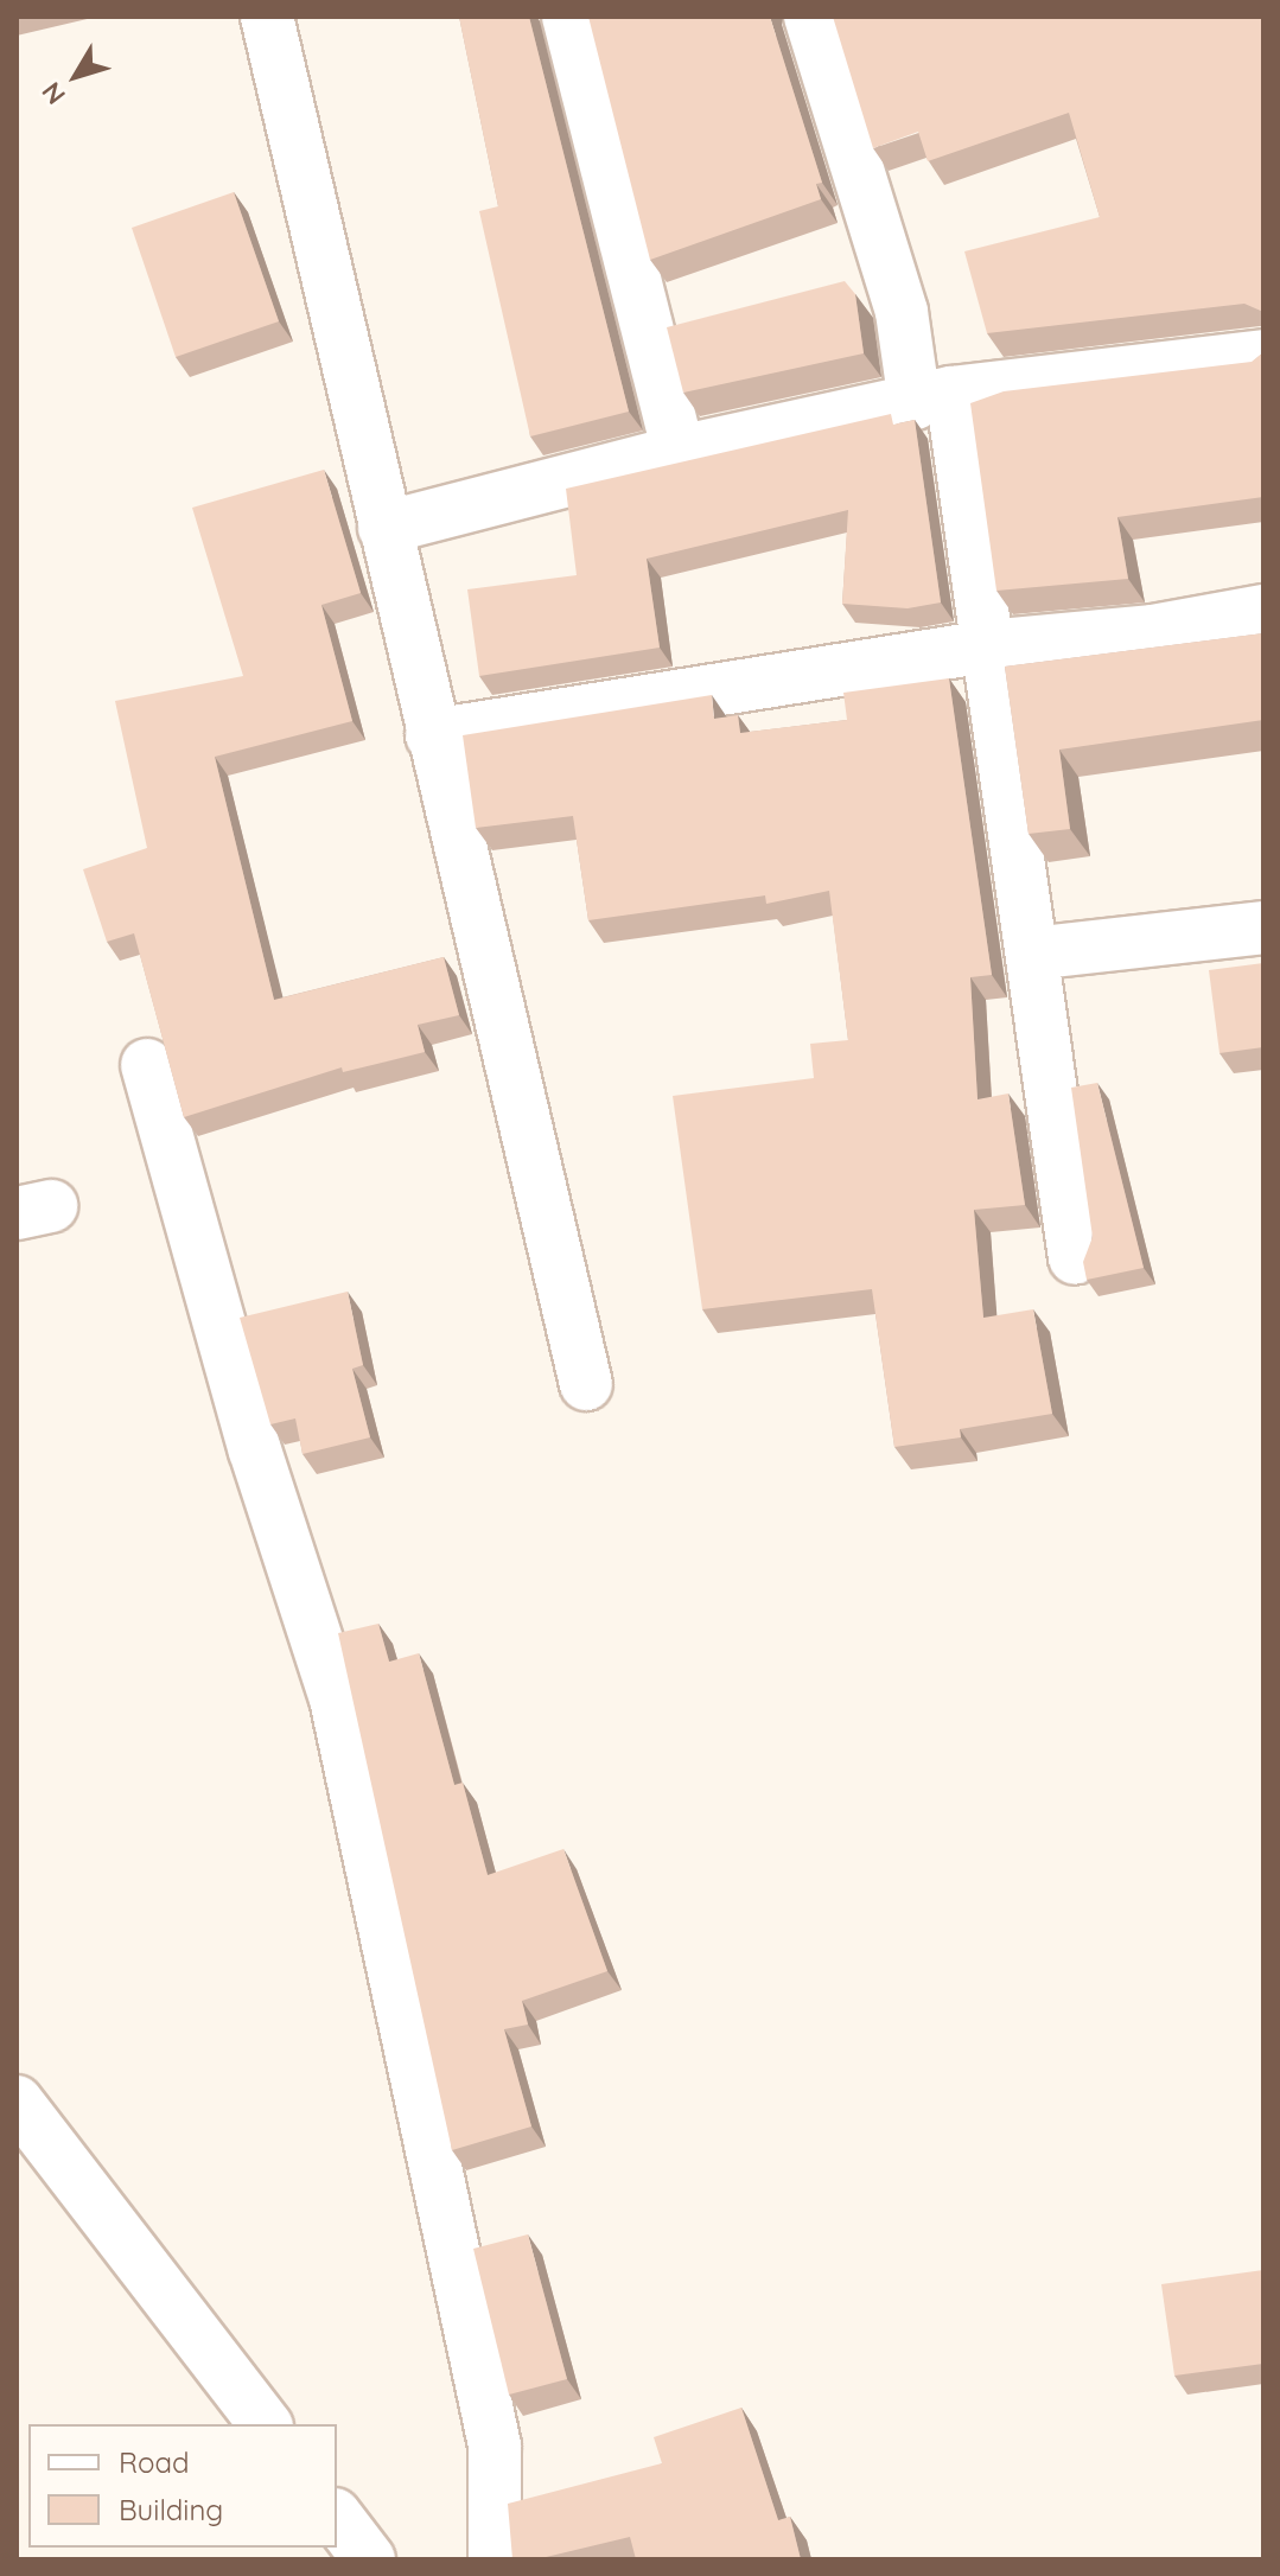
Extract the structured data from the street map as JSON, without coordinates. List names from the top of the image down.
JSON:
{
  "legend": ["Road", "Building"],
  "north": "bottom left"
}
